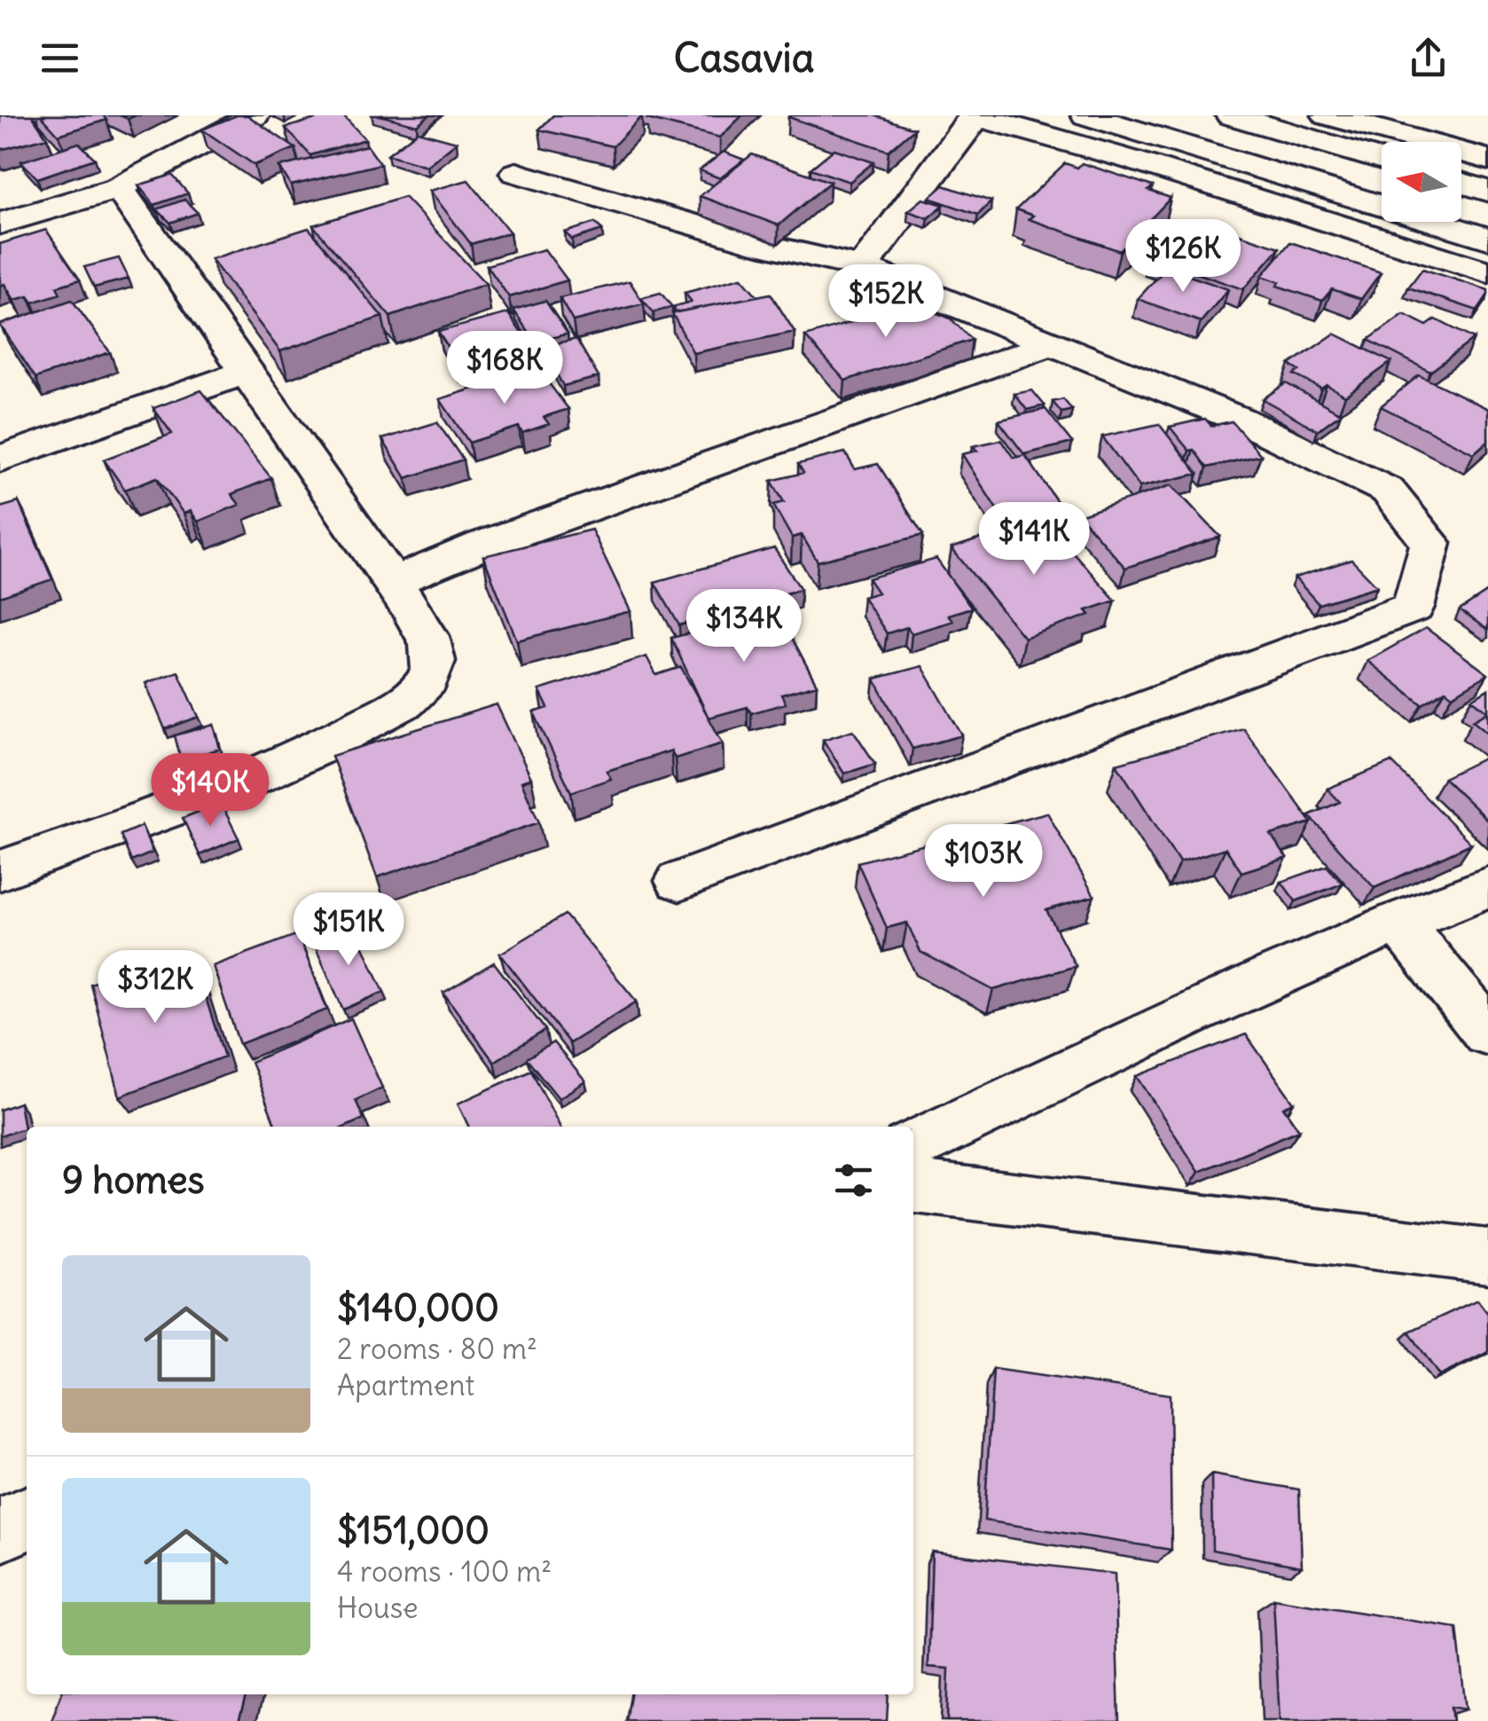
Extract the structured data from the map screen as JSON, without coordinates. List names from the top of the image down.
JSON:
{
  "north": "left",
  "page": {
    "header": "Casavia",
    "price": [
      "$126K",
      "$152K",
      "$168K",
      "$141K",
      "$134K",
      "$140K",
      "$103K",
      "$151K",
      "$312K"
    ],
    "heading": "9 homes",
    "list": [
      {
        "name": "$140,000",
        "note": "2 rooms · 80 m² · Apartment"
      },
      {
        "name": "$151,000",
        "note": "4 rooms · 100 m² · House"
      }
    ]
  }
}
